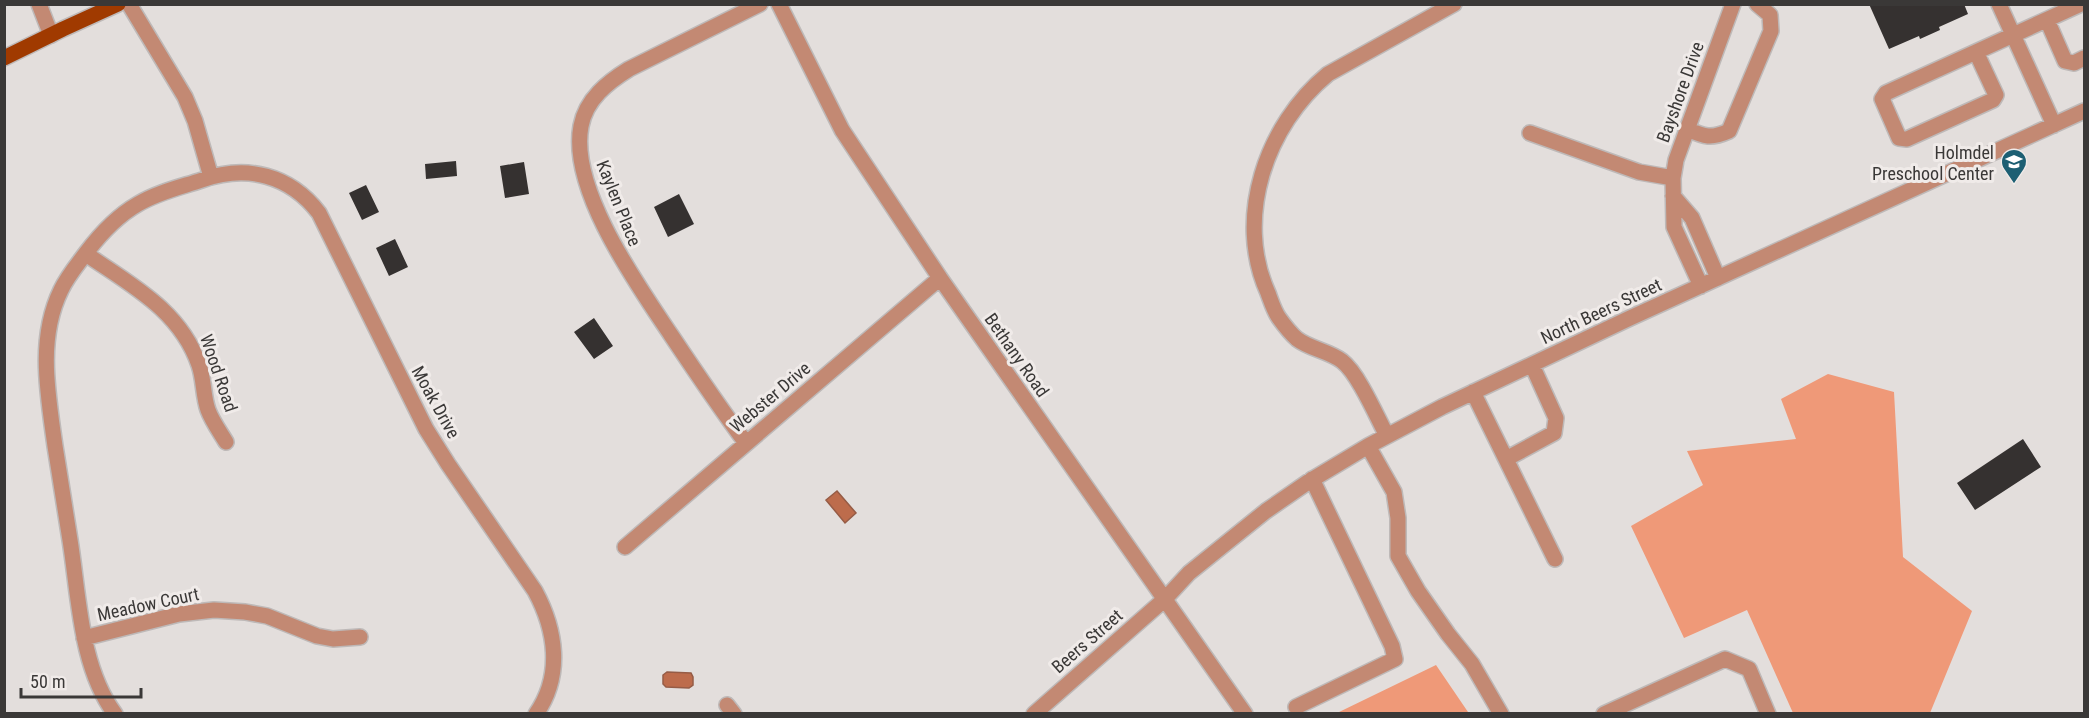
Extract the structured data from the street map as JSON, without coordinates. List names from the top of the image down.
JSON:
{
  "streets": {
    "street": [
      "Bayshore Drive",
      "Kaylen Place",
      "North Beers Street",
      "Bethany Road",
      "Wood Road",
      "Webster Drive",
      "Moak Drive",
      "Meadow Court",
      "Beers Street"
    ]
  },
  "crossings": [
    ["Bayshore Drive", "North Beers Street"],
    ["Kaylen Place", "Webster Drive"],
    ["North Beers Street", "Bethany Road"],
    ["North Beers Street", "Beers Street"],
    ["Bethany Road", "Webster Drive"],
    ["Bethany Road", "Beers Street"],
    ["Wood Road", "Moak Drive"],
    ["Moak Drive", "Meadow Court"]
  ],
  "places": {
    "school or university": ["Holmdel Preschool Center"]
  },
  "scale_bar": "50 m"
}
